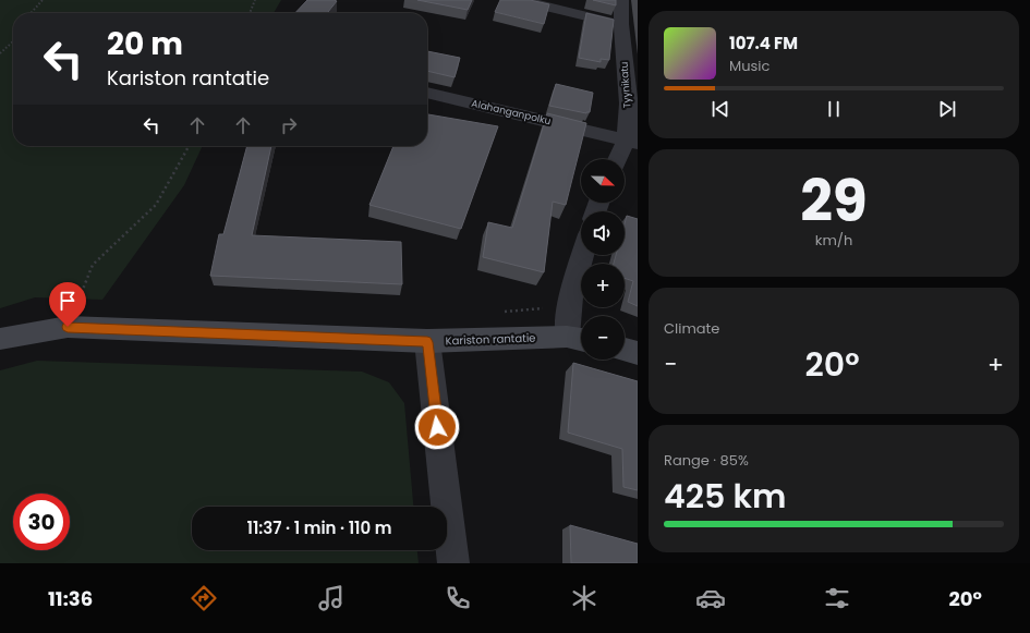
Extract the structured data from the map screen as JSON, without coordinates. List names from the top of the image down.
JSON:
{
  "streets": {
    "street": ["Tyynikatu", "Alahanganpolku", "Kariston rantatie"]
  },
  "crossings": [
    ["Tyynikatu", "Alahanganpolku"]
  ],
  "north": "right",
  "page": {
    "turn": ["20 m", "Kariston rantatie"],
    "song": ["107.4 FM", "Music"],
    "tile": [
      ["29", "km/h"],
      "Climate",
      ["Range · 85%", "425 km"]
    ],
    "map_buttons": ["+", "−"],
    "heat": ["−", "20°", "+"],
    "limit": "30",
    "trip": "11:37 · 1 min · 110 m",
    "tabs": ["11:36", "20°"]
  }
}
